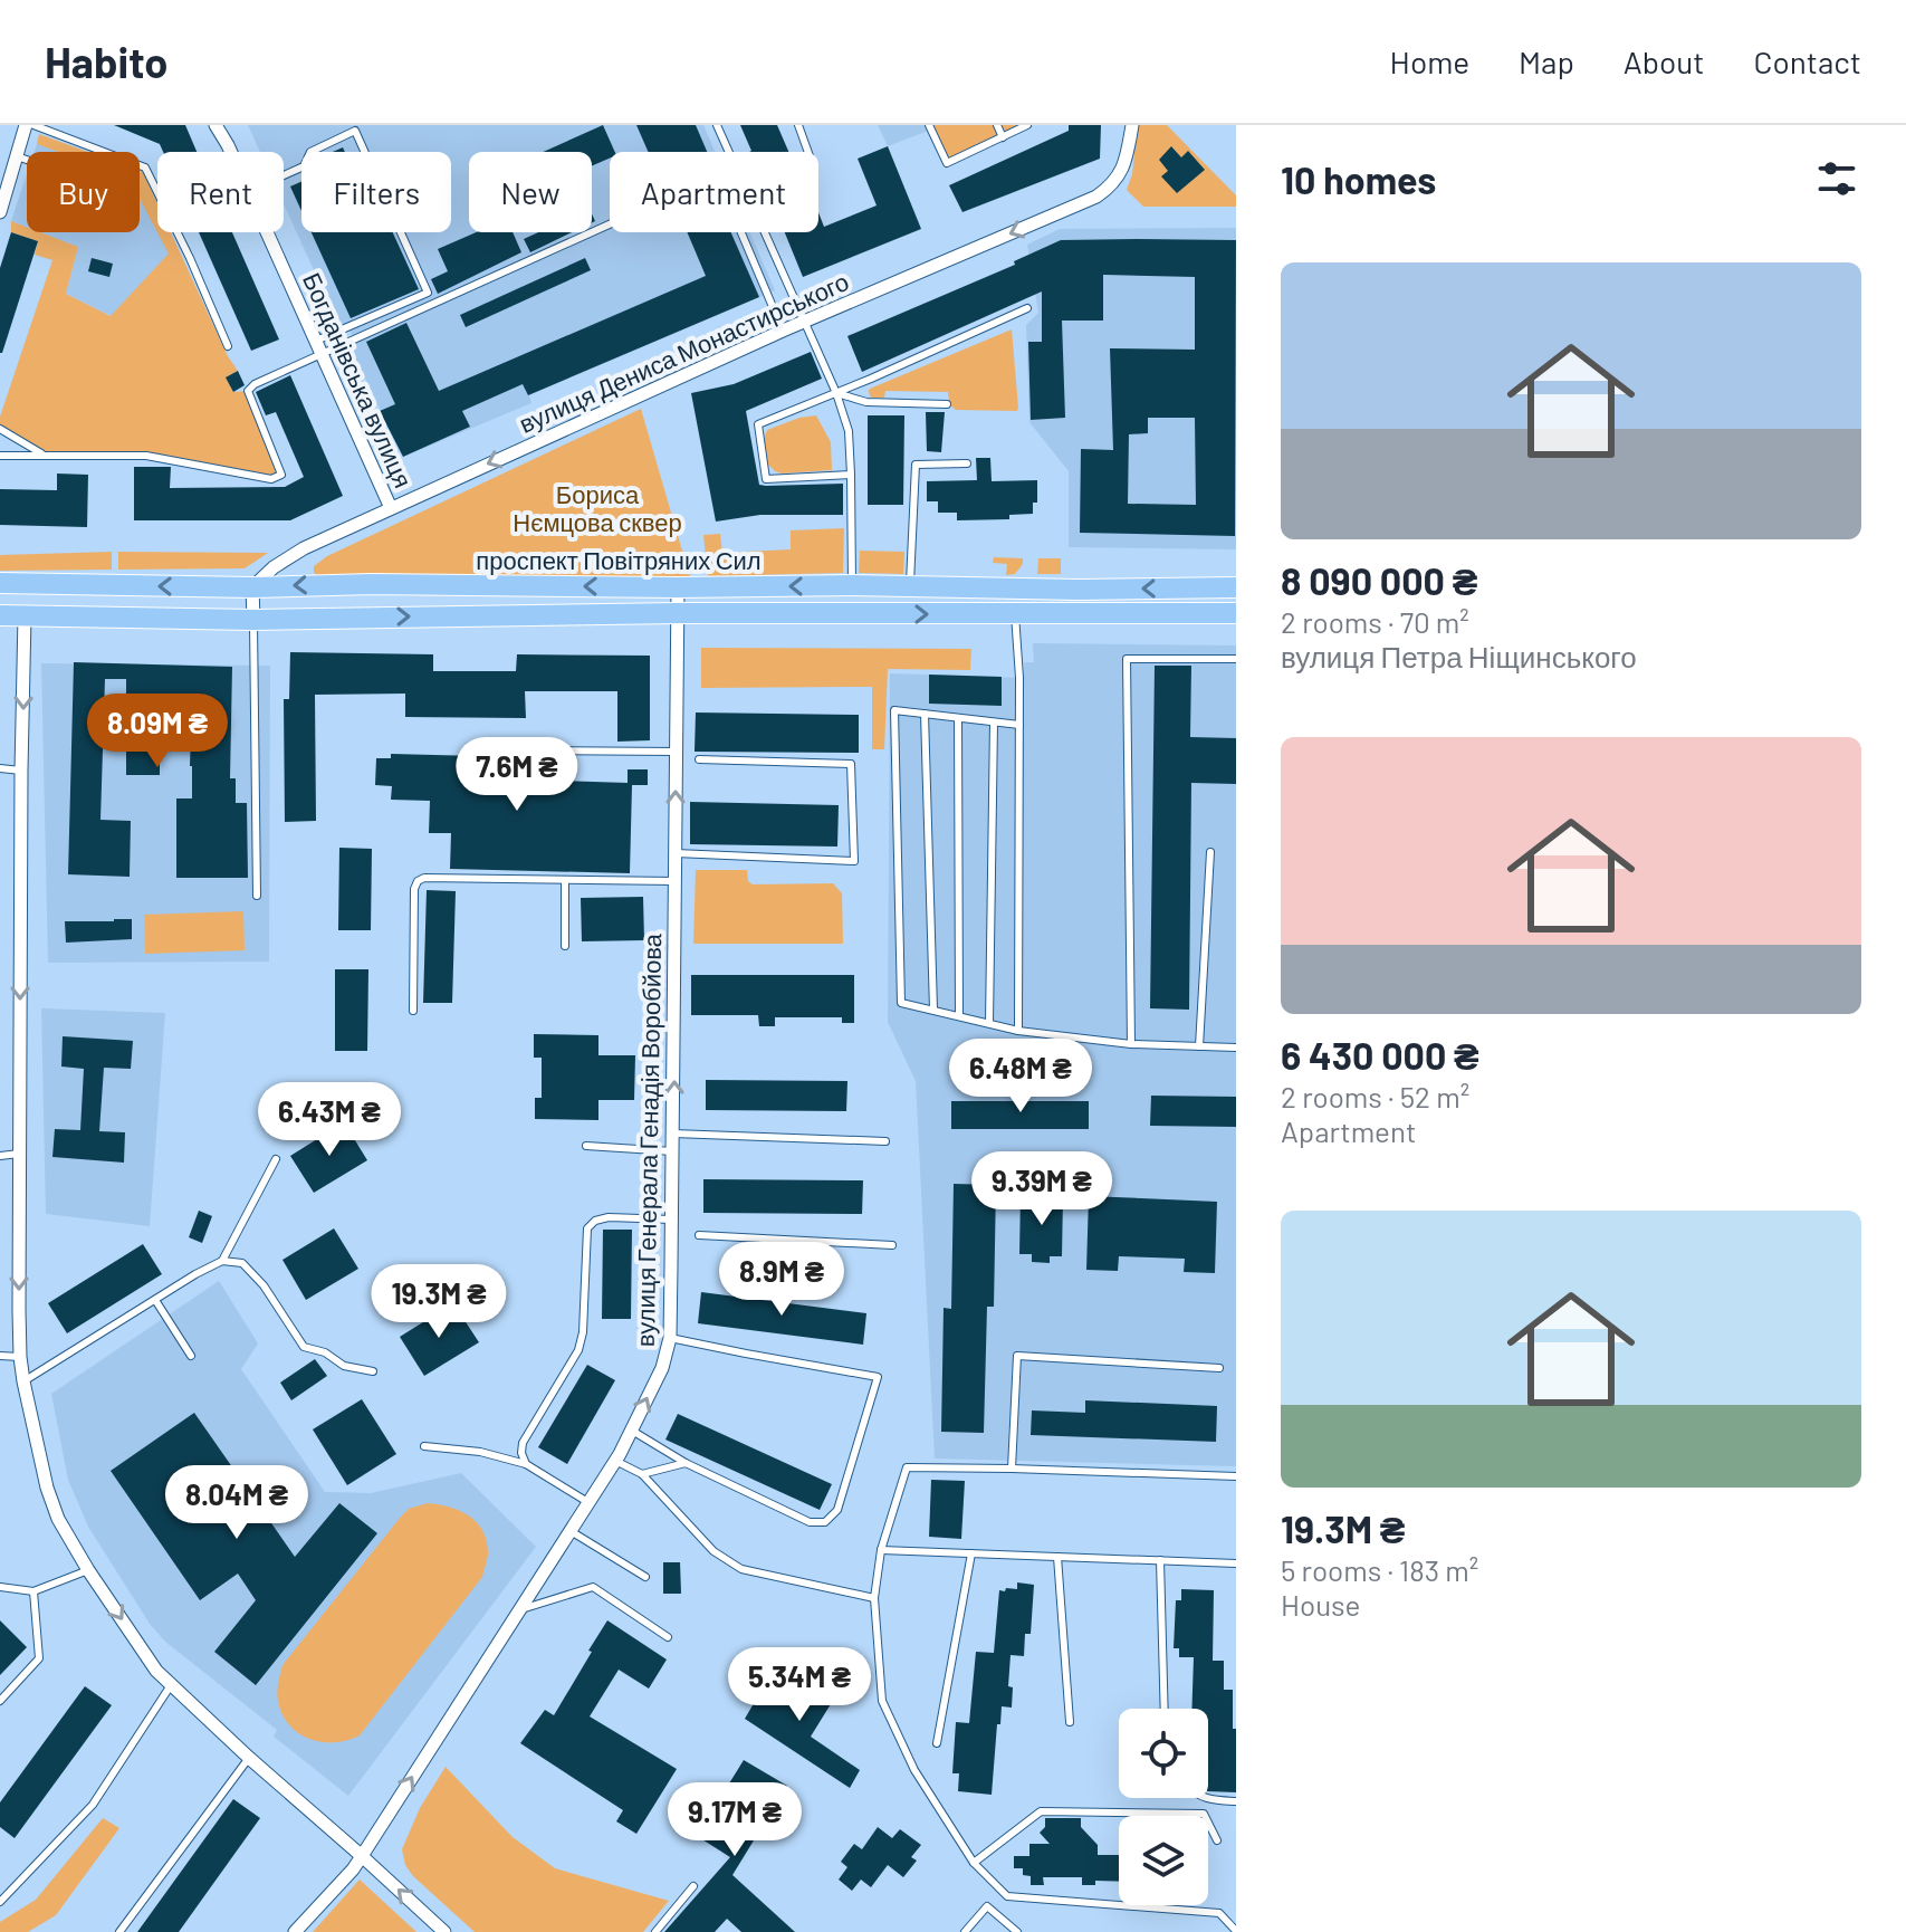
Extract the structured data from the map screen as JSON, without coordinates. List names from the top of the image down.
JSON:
{
  "streets": {
    "main road": ["проспект Повітряних Сил"],
    "street": ["вулиця Дениса Монастирського", "Богданівська вулиця", "вулиця Генерала Генадія Воробйова"]
  },
  "crossings": [
    ["вулиця Дениса Монастирського", "Богданівська вулиця"],
    ["вулиця Дениса Монастирського", "проспект Повітряних Сил"],
    ["проспект Повітряних Сил", "вулиця Генерала Генадія Воробйова"]
  ],
  "one_way": ["вулиця Дениса Монастирського", "вулиця Генерала Генадія Воробйова"],
  "parks": ["Бориса Нємцова сквер"],
  "page": {
    "header": "Habito",
    "nav": [
      "Home",
      "Map",
      "About",
      "Contact"
    ],
    "heading": "10 homes",
    "chip": [
      "Buy",
      "Rent",
      "Filters",
      "New",
      "Apartment"
    ],
    "list": [
      {
        "name": "8 090 000 ₴",
        "note": "2 rooms · 70 m² · вулиця Петра Ніщинського"
      },
      {
        "name": "6 430 000 ₴",
        "note": "2 rooms · 52 m² · Apartment"
      },
      {
        "name": "19.3M ₴",
        "note": "5 rooms · 183 m² · House"
      }
    ],
    "price": [
      "8.09M ₴",
      "7.6M ₴",
      "6.48M ₴",
      "6.43M ₴",
      "9.39M ₴",
      "8.9M ₴",
      "19.3M ₴",
      "8.04M ₴",
      "5.34M ₴",
      "9.17M ₴"
    ]
  }
}
